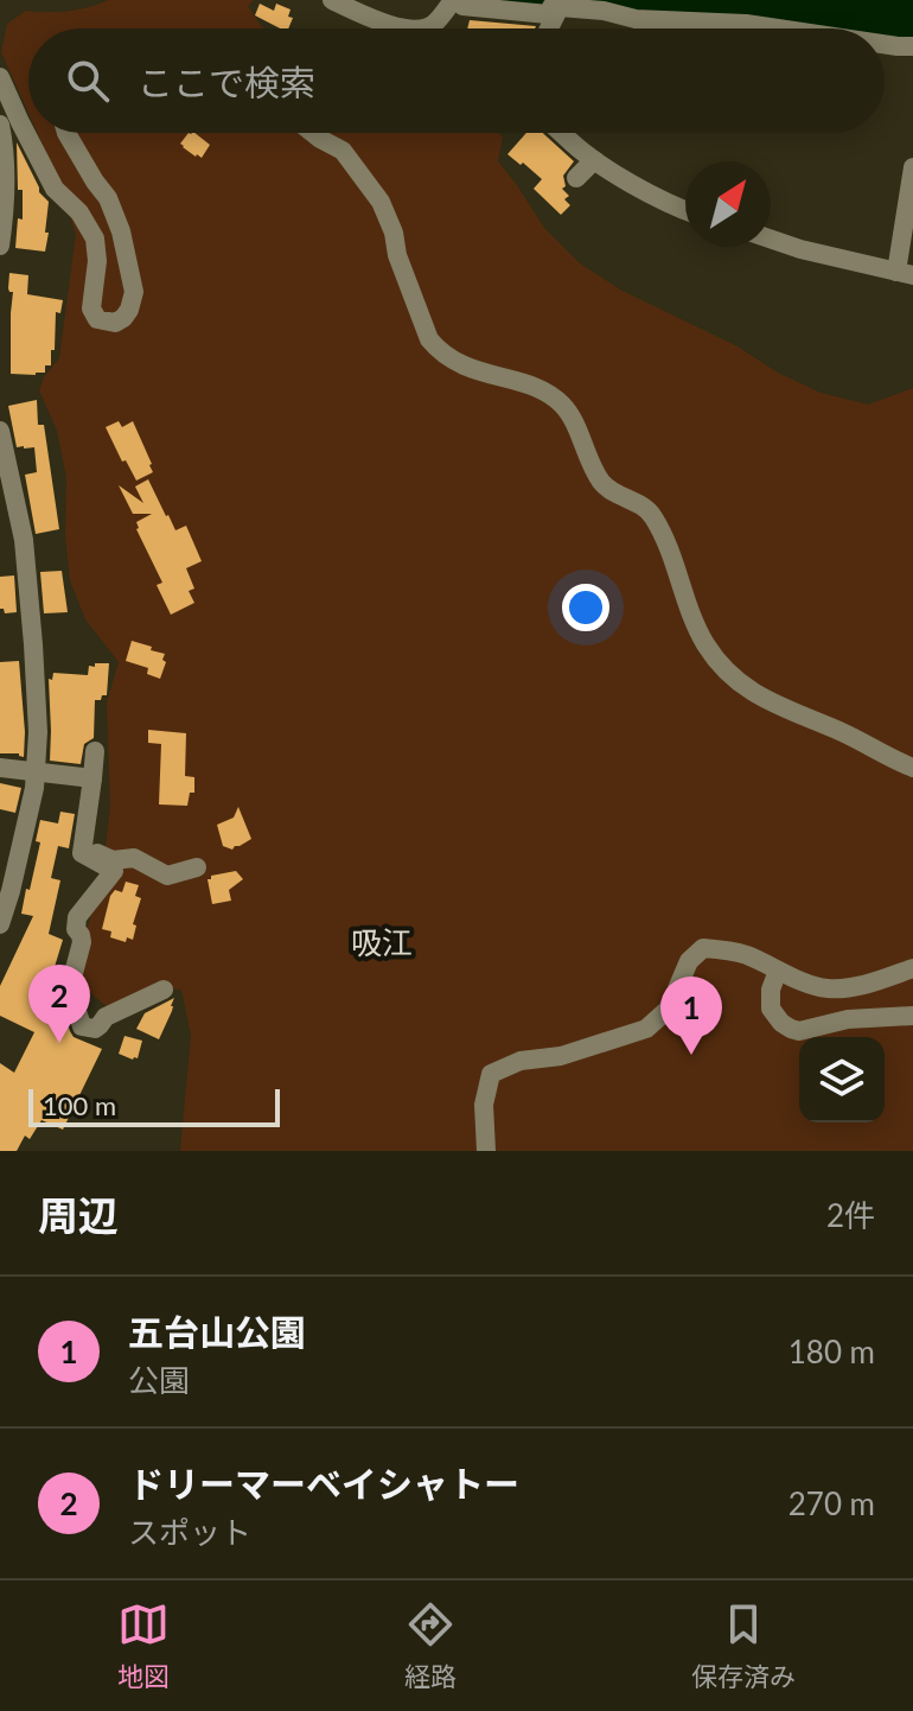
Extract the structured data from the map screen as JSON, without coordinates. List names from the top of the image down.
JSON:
{
  "districts": ["吸江"],
  "scale_bar": "100 m",
  "north": "top right",
  "page": {
    "search": "ここで検索",
    "pins": ["2", "1"],
    "scale": "100 m",
    "heading": ["周辺", "2件"],
    "list": [
      {
        "mark": "1",
        "name": "五台山公園",
        "note": "公園",
        "value": "180 m"
      },
      {
        "mark": "2",
        "name": "ドリーマーベイシャトー",
        "note": "スポット",
        "value": "270 m"
      }
    ],
    "nav": ["地図", "経路", "保存済み"]
  }
}
